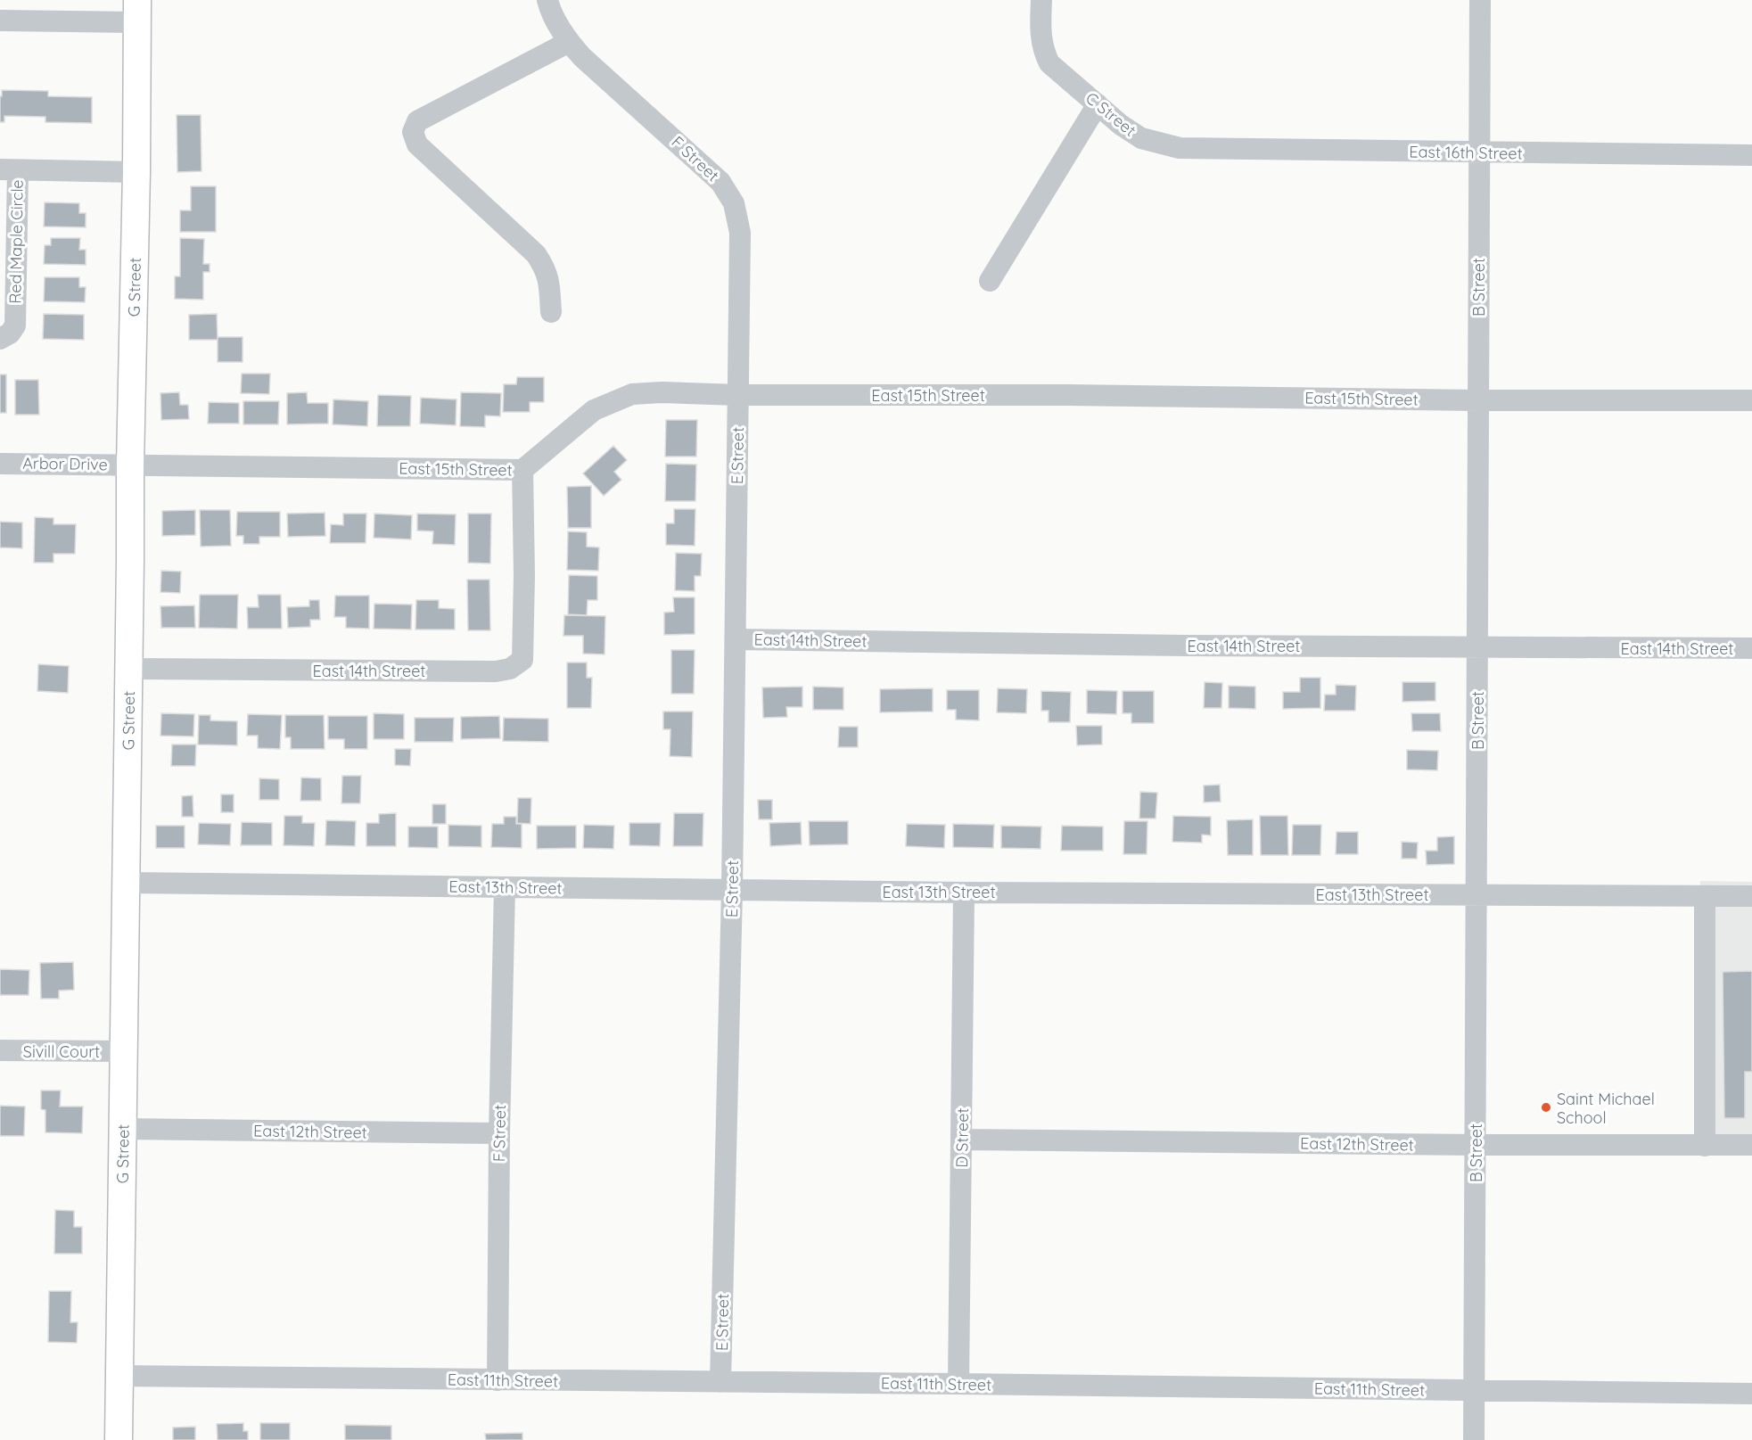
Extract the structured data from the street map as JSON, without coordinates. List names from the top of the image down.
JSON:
{
  "streets": {
    "main road": ["G Street"],
    "street": [
      "C Street",
      "East 16th Street",
      "F Street",
      "Red Maple Circle",
      "B Street",
      "East 15th Street",
      "E Street",
      "Arbor Drive",
      "East 14th Street",
      "East 13th Street",
      "Sivill Court",
      "East 12th Street",
      "D Street",
      "East 11th Street"
    ]
  },
  "crossings": [
    ["C Street", "East 16th Street"],
    ["East 16th Street", "B Street"],
    ["F Street", "East 15th Street"],
    ["F Street", "E Street"],
    ["F Street", "East 13th Street"],
    ["F Street", "East 12th Street"],
    ["F Street", "East 11th Street"],
    ["G Street", "East 15th Street"],
    ["G Street", "Arbor Drive"],
    ["G Street", "East 14th Street"],
    ["G Street", "East 13th Street"],
    ["G Street", "Sivill Court"],
    ["G Street", "East 12th Street"],
    ["G Street", "East 11th Street"],
    ["B Street", "East 15th Street"],
    ["B Street", "East 14th Street"],
    ["B Street", "East 13th Street"],
    ["B Street", "East 12th Street"],
    ["B Street", "East 11th Street"],
    ["East 15th Street", "E Street"],
    ["East 15th Street", "Arbor Drive"],
    ["East 15th Street", "East 14th Street"],
    ["E Street", "East 14th Street"],
    ["E Street", "East 13th Street"],
    ["E Street", "East 11th Street"],
    ["East 13th Street", "D Street"],
    ["East 12th Street", "D Street"],
    ["D Street", "East 11th Street"]
  ],
  "places": ["Saint Michael School"]
}
